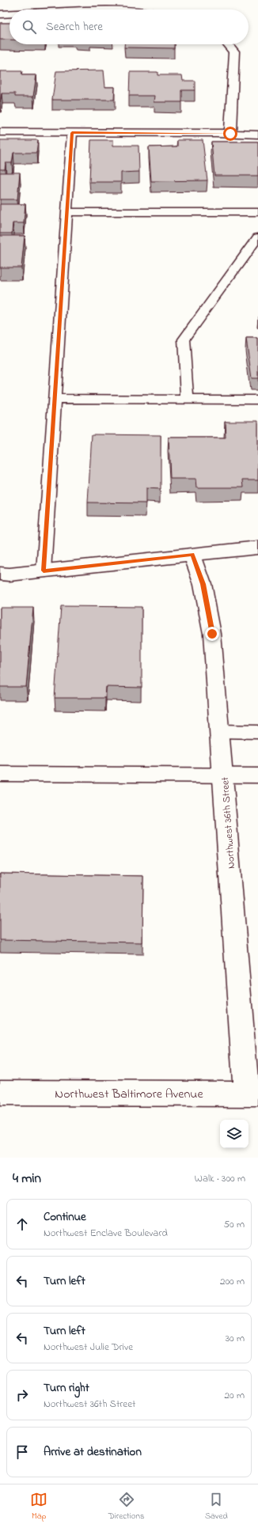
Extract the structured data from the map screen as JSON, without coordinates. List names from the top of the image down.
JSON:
{
  "streets": {
    "street": ["Northwest 36th Street", "Northwest Baltimore Avenue"]
  },
  "crossings": [
    ["Northwest 36th Street", "Northwest Baltimore Avenue"]
  ],
  "page": {
    "search": "Search here",
    "heading": ["4 min", "Walk · 300 m"],
    "list": [
      ["Continue", "Northwest Enclave Boulevard", "50 m"],
      ["Turn left", "200 m"],
      ["Turn left", "Northwest Julie Drive", "30 m"],
      ["Turn right", "Northwest 36th Street", "20 m"],
      "Arrive at destination"
    ],
    "nav": ["Map", "Directions", "Saved"]
  }
}
